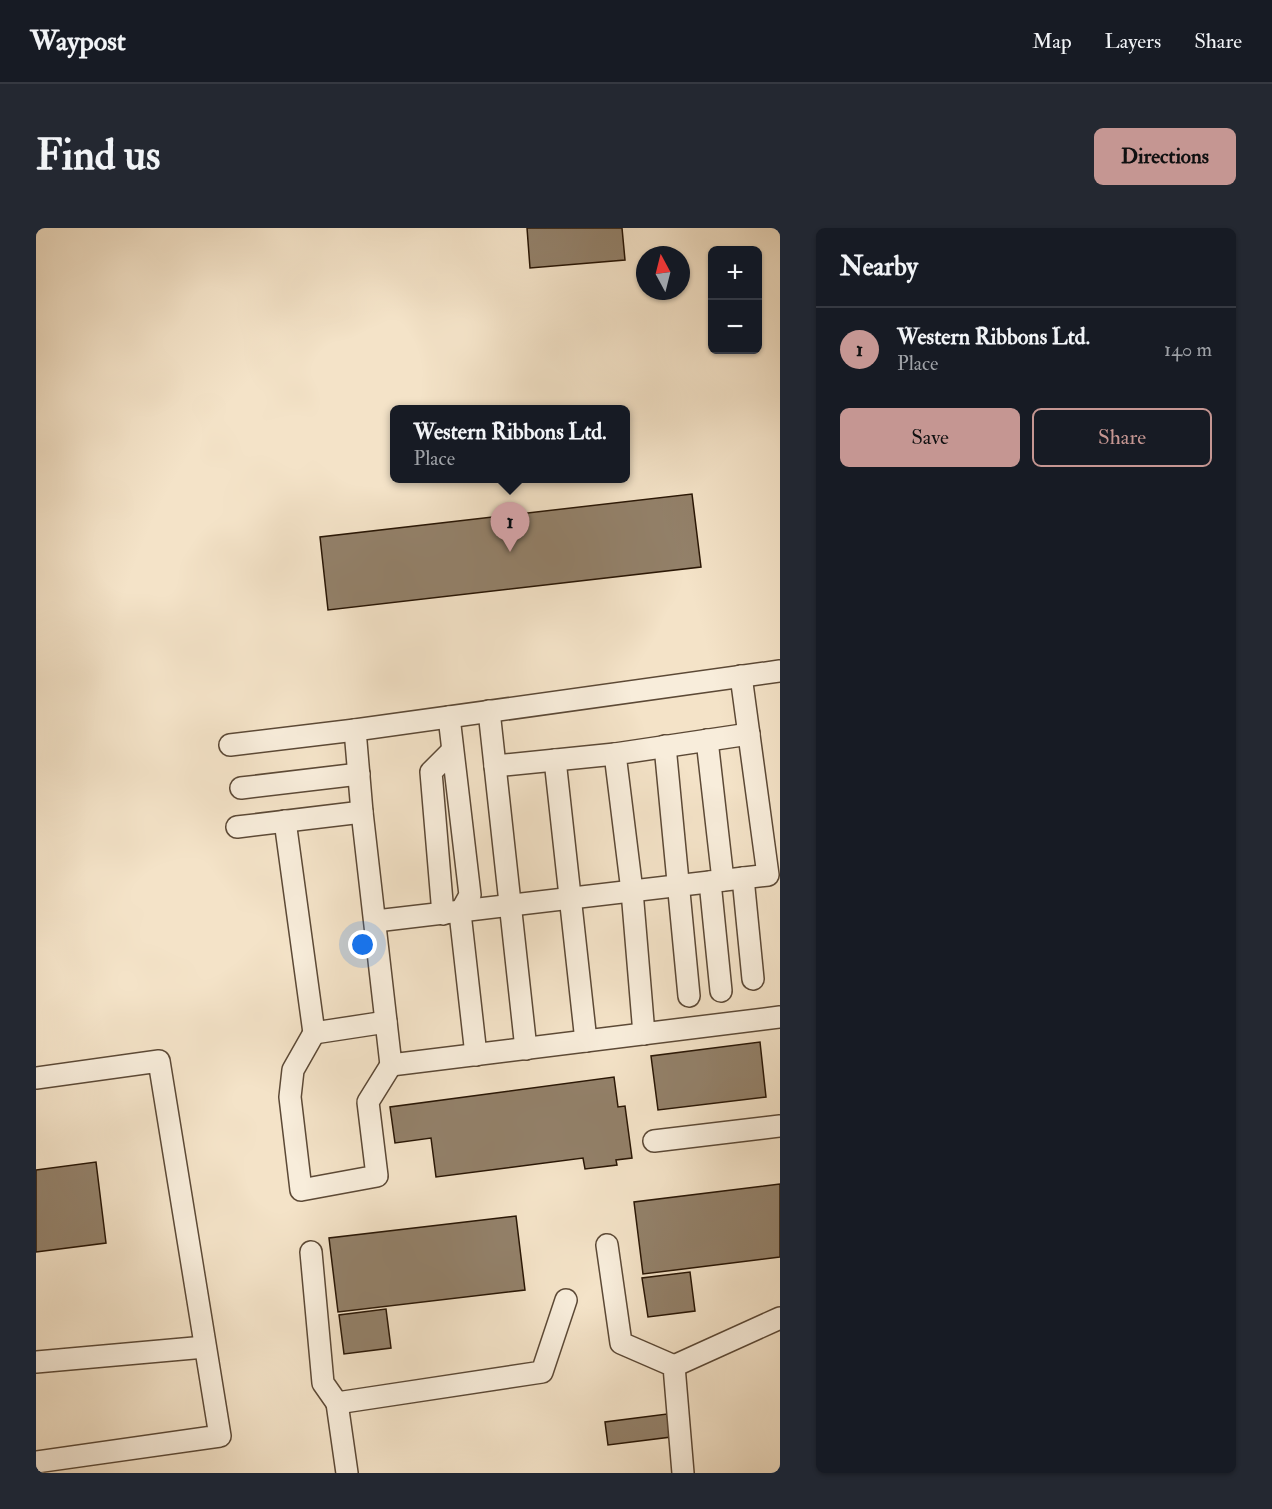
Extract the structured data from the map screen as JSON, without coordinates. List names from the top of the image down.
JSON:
{
  "north": "top",
  "page": {
    "header": "Waypost",
    "nav": ["Map", "Layers", "Share"],
    "buttons": [
      "Directions",
      ["Save", "Share"]
    ],
    "title": "Find us",
    "heading": "Nearby",
    "map_buttons": ["+", "−"],
    "list": [
      {
        "mark": "1",
        "name": "Western Ribbons Ltd.",
        "note": "Place",
        "value": "140 m"
      }
    ],
    "popup": ["Western Ribbons Ltd.", "Place"],
    "pins": "1"
  }
}
